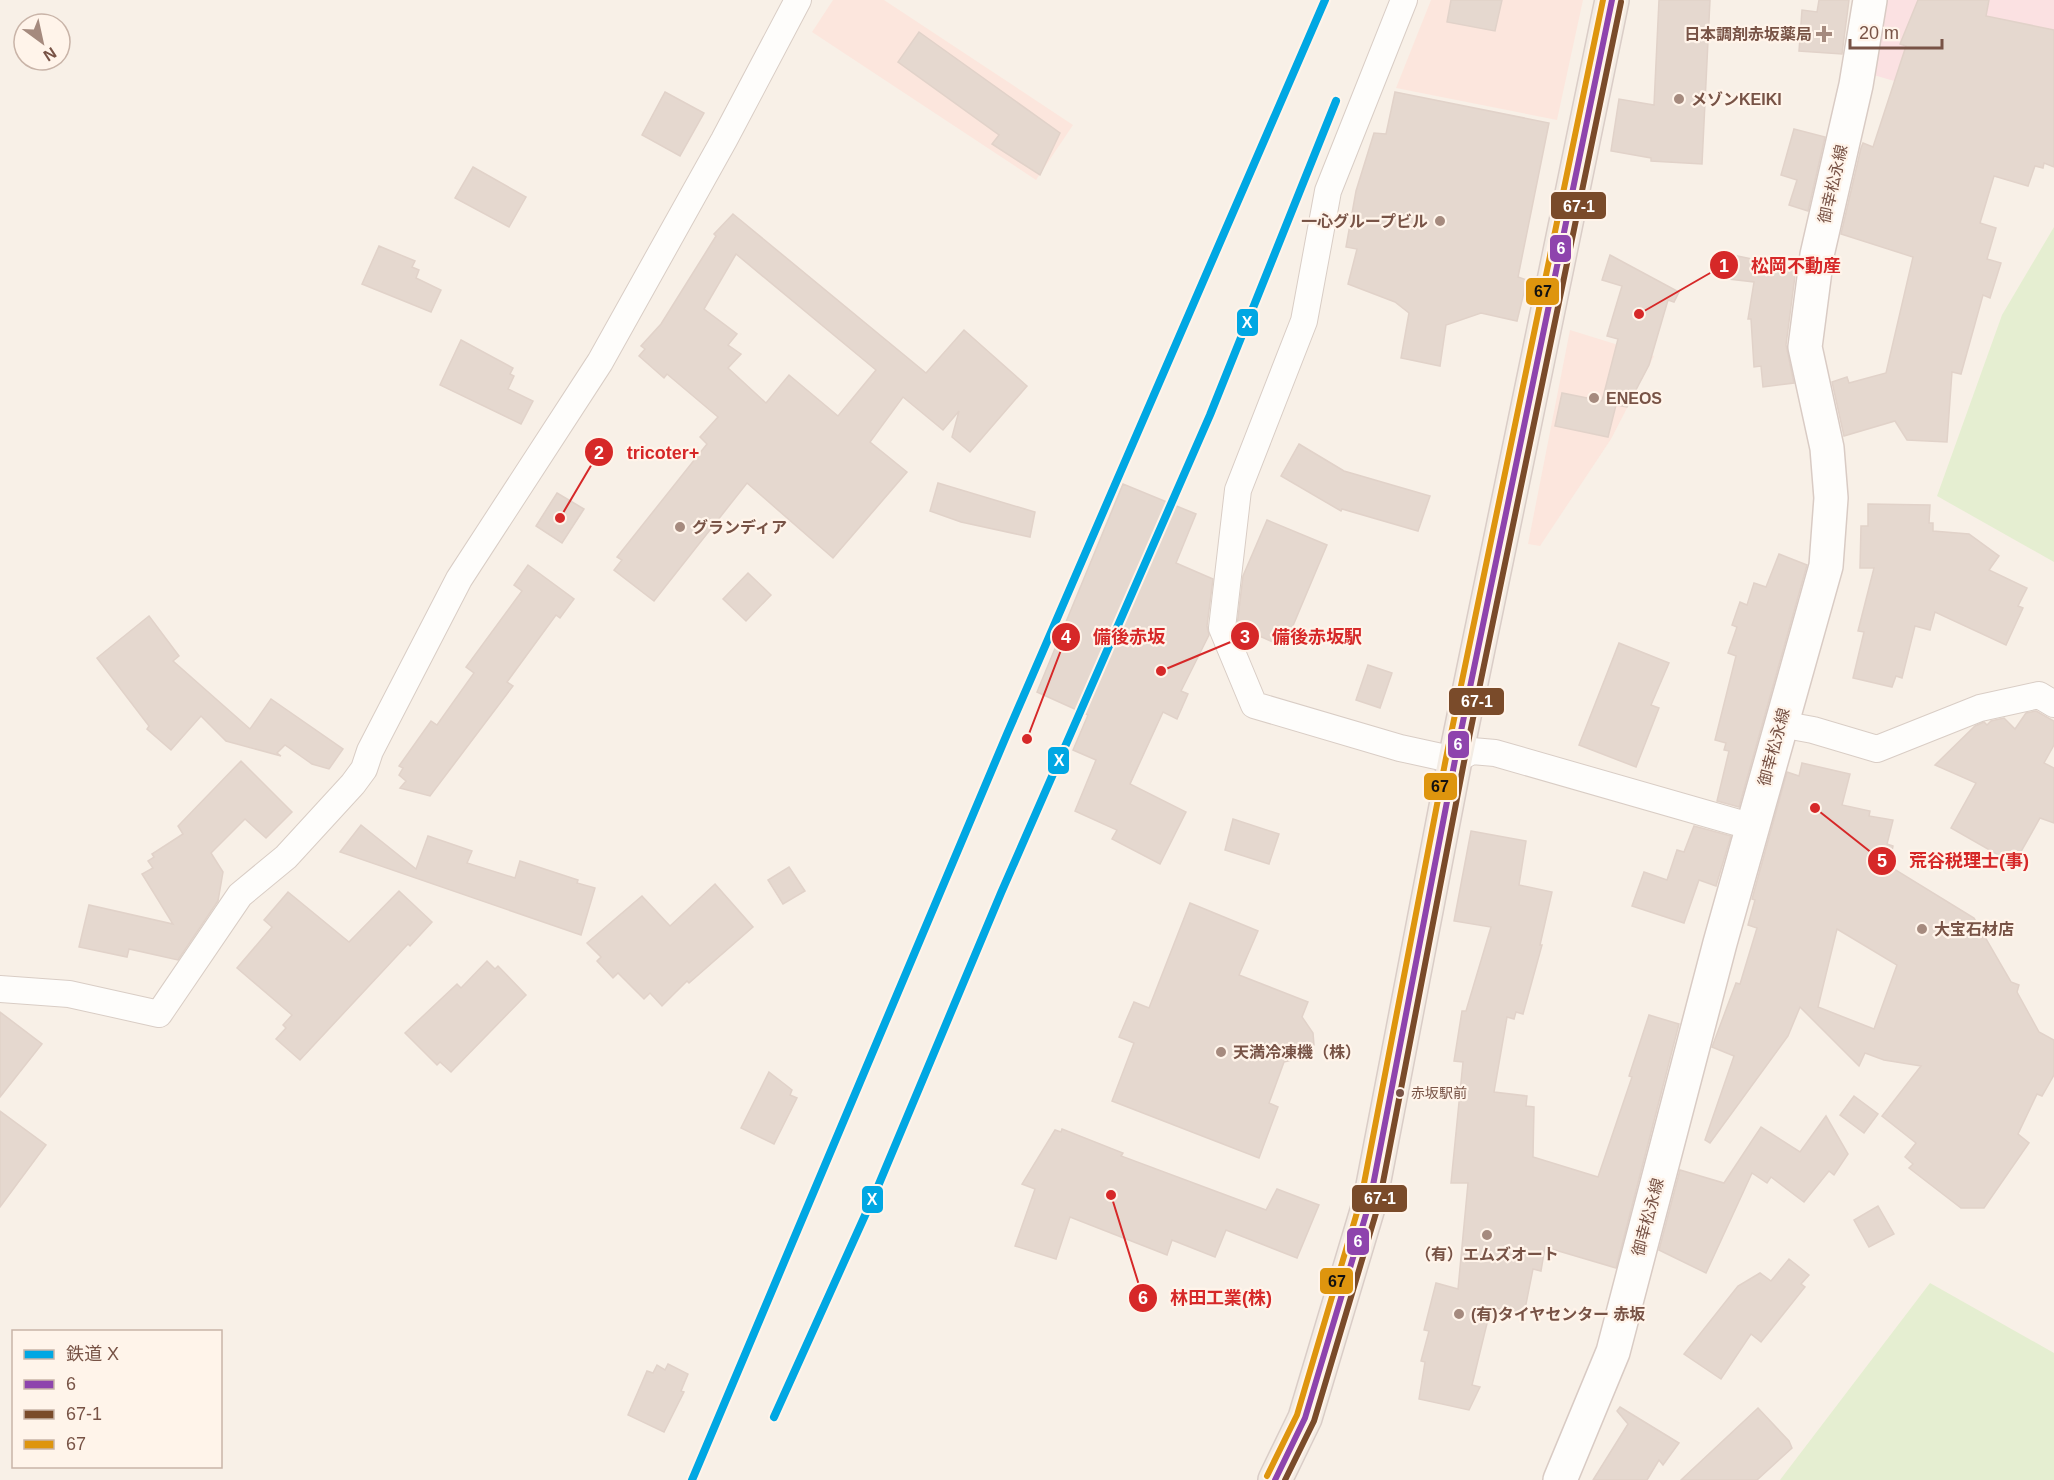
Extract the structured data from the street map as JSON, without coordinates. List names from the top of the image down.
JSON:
{
  "streets": {
    "main road": ["御幸松永線"]
  },
  "places": {
    "health": ["日本調剤赤坂薬局"],
    "other": [
      "メゾンKEIKI",
      "一心グループビル",
      "松岡不動産",
      "ENEOS",
      "tricoter+",
      "グランディア",
      "備後赤坂駅",
      "備後赤坂",
      "荒谷税理士(事)",
      "大宝石材店",
      "天満冷凍機（株）",
      "赤坂駅前",
      "林田工業(株)",
      "（有）エムズオート",
      "(有)タイヤセンター 赤坂"
    ]
  },
  "lines": [
    "rail line X",
    "transit line 6",
    "transit line 67",
    "transit line 67-1"
  ],
  "legend": [
    "鉄道 X",
    "6",
    "67-1",
    "67"
  ],
  "scale_bar": "20 m",
  "north": "bottom right"
}
